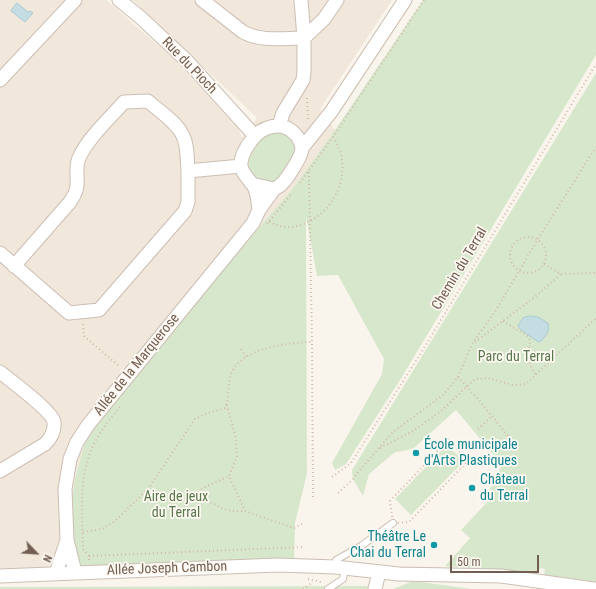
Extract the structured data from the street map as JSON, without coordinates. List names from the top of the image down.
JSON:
{
  "streets": {
    "street": ["Rue du Pioch", "Allée de la Marquerose", "Allée Joseph Cambon"],
    "path": ["Chemin du Terral"]
  },
  "crossings": [
    ["Rue du Pioch", "Allée de la Marquerose"],
    ["Allée de la Marquerose", "Allée Joseph Cambon"]
  ],
  "parks": ["Parc du Terral", "Aire de jeux du Terral"],
  "places": ["École municipale d'Arts Plastiques", "Château du Terral", "Théâtre Le Chai du Terral"],
  "scale_bar": "50 m",
  "north": "bottom right"
}
